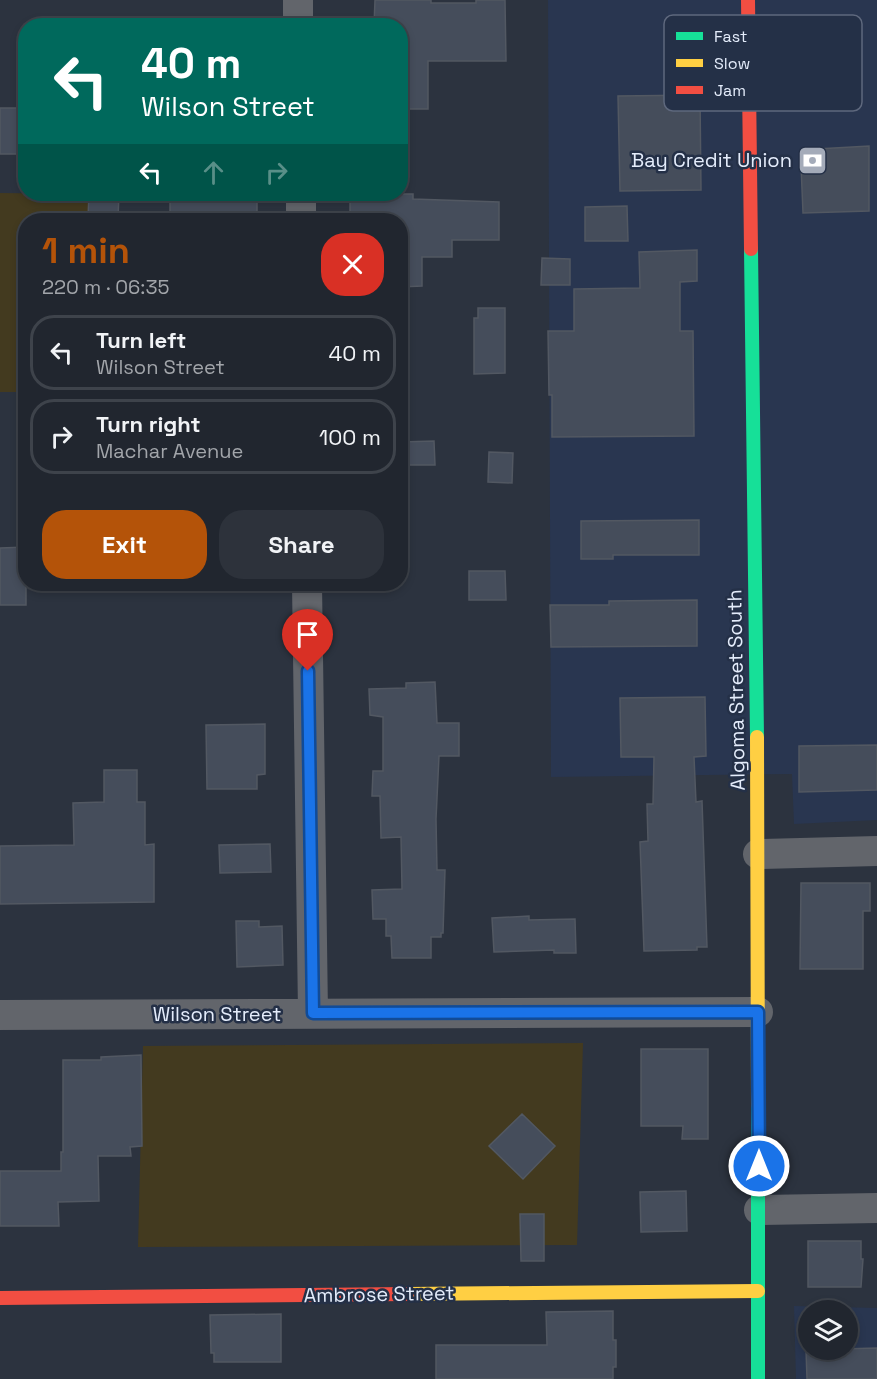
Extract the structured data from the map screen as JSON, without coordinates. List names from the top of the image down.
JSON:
{
  "streets": {
    "street": ["Algoma Street South", "Wilson Street", "Ambrose Street"]
  },
  "crossings": [
    ["Algoma Street South", "Wilson Street"],
    ["Algoma Street South", "Ambrose Street"]
  ],
  "places": {
    "bank": ["Bay Credit Union"]
  },
  "legend": ["Fast", "Slow", "Jam"],
  "page": {
    "turn": ["40 m", "Wilson Street"],
    "heading": ["1 min", "220 m · 06:35"],
    "list": [
      {
        "name": "Turn left",
        "note": "Wilson Street",
        "value": "40 m"
      },
      {
        "name": "Turn right",
        "note": "Machar Avenue",
        "value": "100 m"
      }
    ],
    "buttons": ["Exit", "Share"]
  }
}
